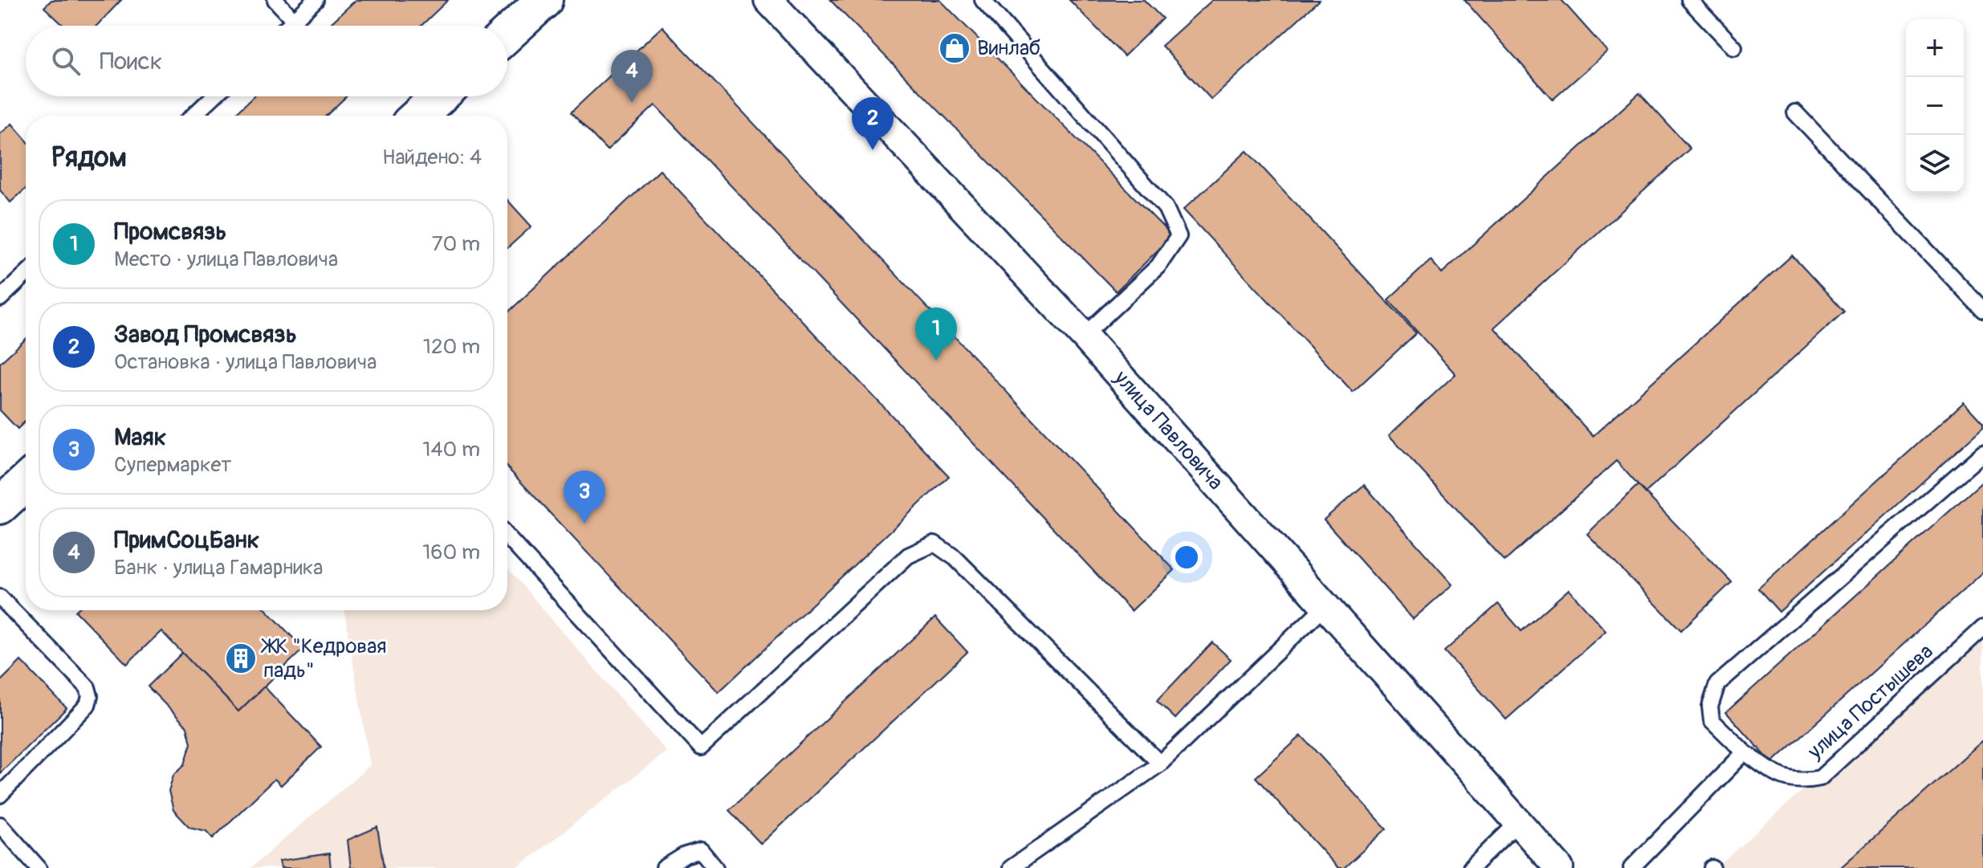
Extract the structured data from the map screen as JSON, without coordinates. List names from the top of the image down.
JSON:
{
  "streets": {
    "street": ["улица Павловича"],
    "lane": ["улица Постышева"]
  },
  "places": {
    "shop": ["Винлаб"],
    "building": ["ЖК \"Кедровая падь\""]
  },
  "page": {
    "map_buttons": ["+", "−"],
    "search": "Поиск",
    "pins": [
      "4",
      "2",
      "1",
      "3"
    ],
    "heading": ["Рядом", "Найдено: 4"],
    "list": [
      {
        "mark": "1",
        "name": "Промсвязь",
        "note": "Место · улица Павловича",
        "value": "70 m"
      },
      {
        "mark": "2",
        "name": "Завод Промсвязь",
        "note": "Остановка · улица Павловича",
        "value": "120 m"
      },
      {
        "mark": "3",
        "name": "Маяк",
        "note": "Супермаркет",
        "value": "140 m"
      },
      {
        "mark": "4",
        "name": "ПримСоцБанк",
        "note": "Банк · улица Гамарника",
        "value": "160 m"
      }
    ]
  }
}
